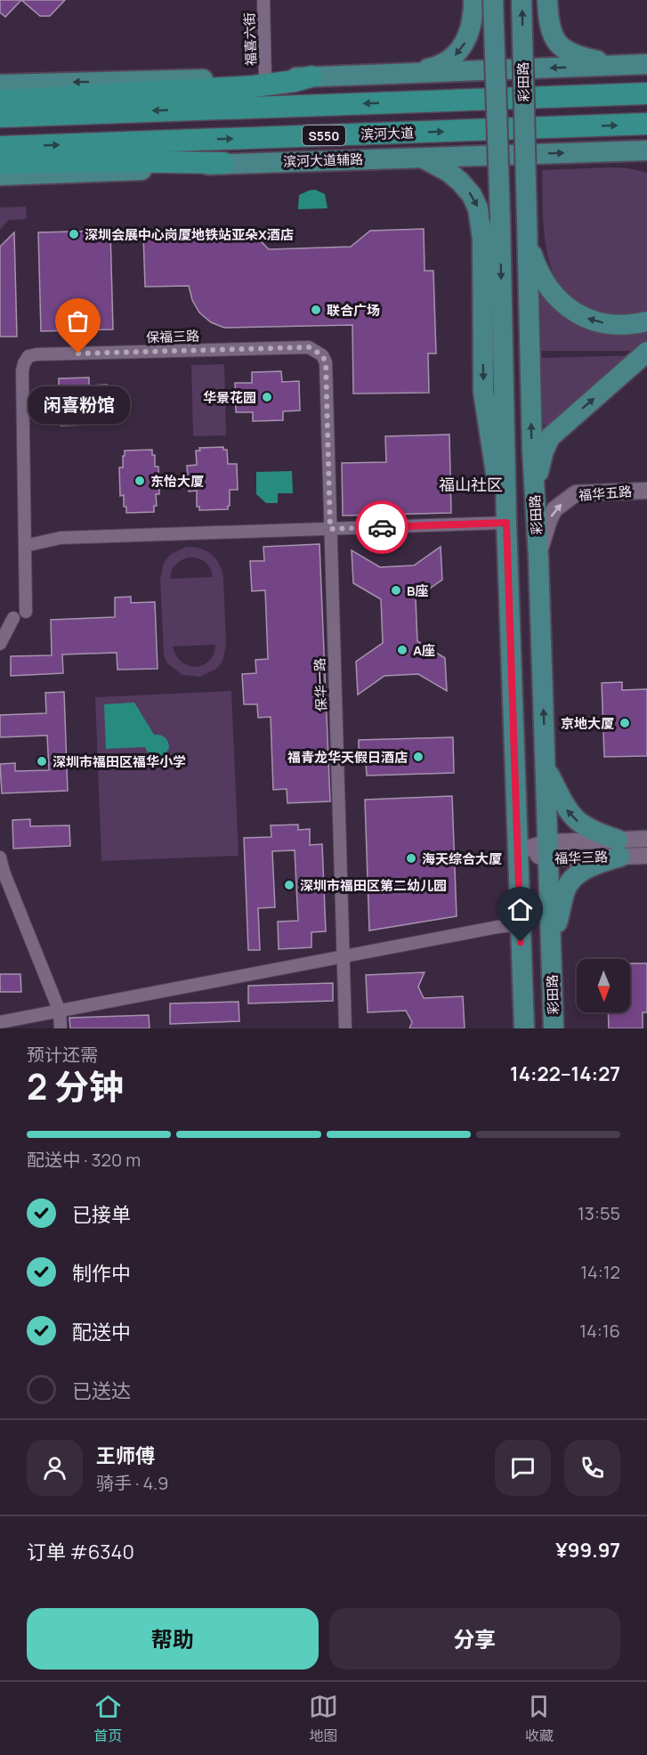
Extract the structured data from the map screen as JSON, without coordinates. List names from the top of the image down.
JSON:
{
  "streets": {
    "highway": ["滨河大道", "S550"],
    "main road": ["彩田路", "滨河大道辅路"],
    "street": [
      "福喜六街",
      "保福三路",
      "福华五路",
      "保华一路",
      "福华三路"
    ]
  },
  "crossings": [
    ["彩田路", "福华五路"],
    ["彩田路", "福华三路"],
    ["保福三路", "保华一路"]
  ],
  "one_way": ["福华五路"],
  "districts": ["福山社区"],
  "places": [
    "深圳会展中心岗厦地铁站亚朵X酒店",
    "联合广场",
    "闲喜粉馆",
    "华景花园",
    "东怡大厦",
    "B座",
    "A座",
    "京地大厦",
    "福青龙华天假日酒店",
    "深圳市福田区福华小学",
    "海天综合大厦",
    "深圳市福田区第二幼儿园"
  ],
  "north": "bottom",
  "page": {
    "bubble": "闲喜粉馆",
    "heading": ["2 分钟", "预计还需", "14:22–14:27"],
    "panel": [
      "王师傅",
      "骑手 · 4.9",
      "订单 #6340",
      "¥99.97"
    ],
    "bar": "配送中 · 320 m",
    "list": [
      ["已接单", "13:55"],
      ["制作中", "14:12"],
      ["配送中", "14:16"],
      "已送达"
    ],
    "buttons": ["帮助", "分享"],
    "tabs": ["首页", "地图", "收藏"]
  }
}
